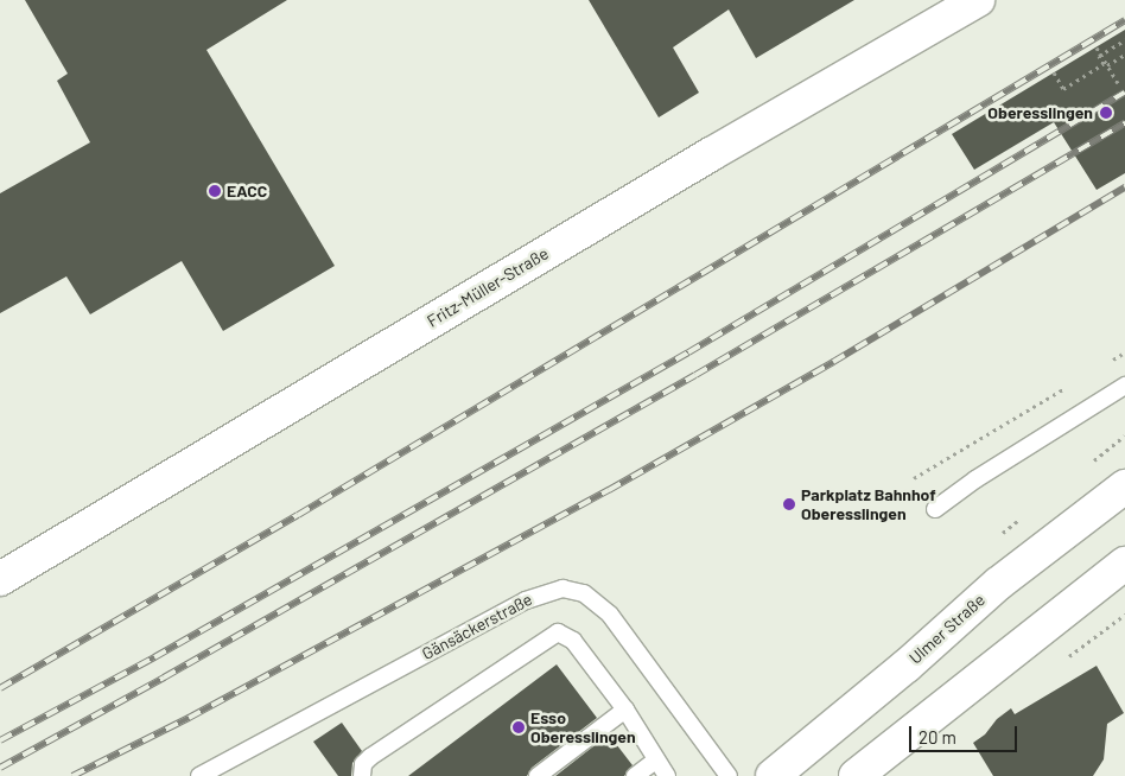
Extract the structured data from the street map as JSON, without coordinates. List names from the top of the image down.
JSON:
{
  "streets": {
    "street": ["Fritz-Müller-Straße", "Ulmer Straße"],
    "lane": ["Gänsäckerstraße"]
  },
  "places": [
    "Oberesslingen",
    "EACC",
    "Parkplatz Bahnhof Oberesslingen",
    "Esso Oberesslingen"
  ],
  "scale_bar": "20 m"
}
